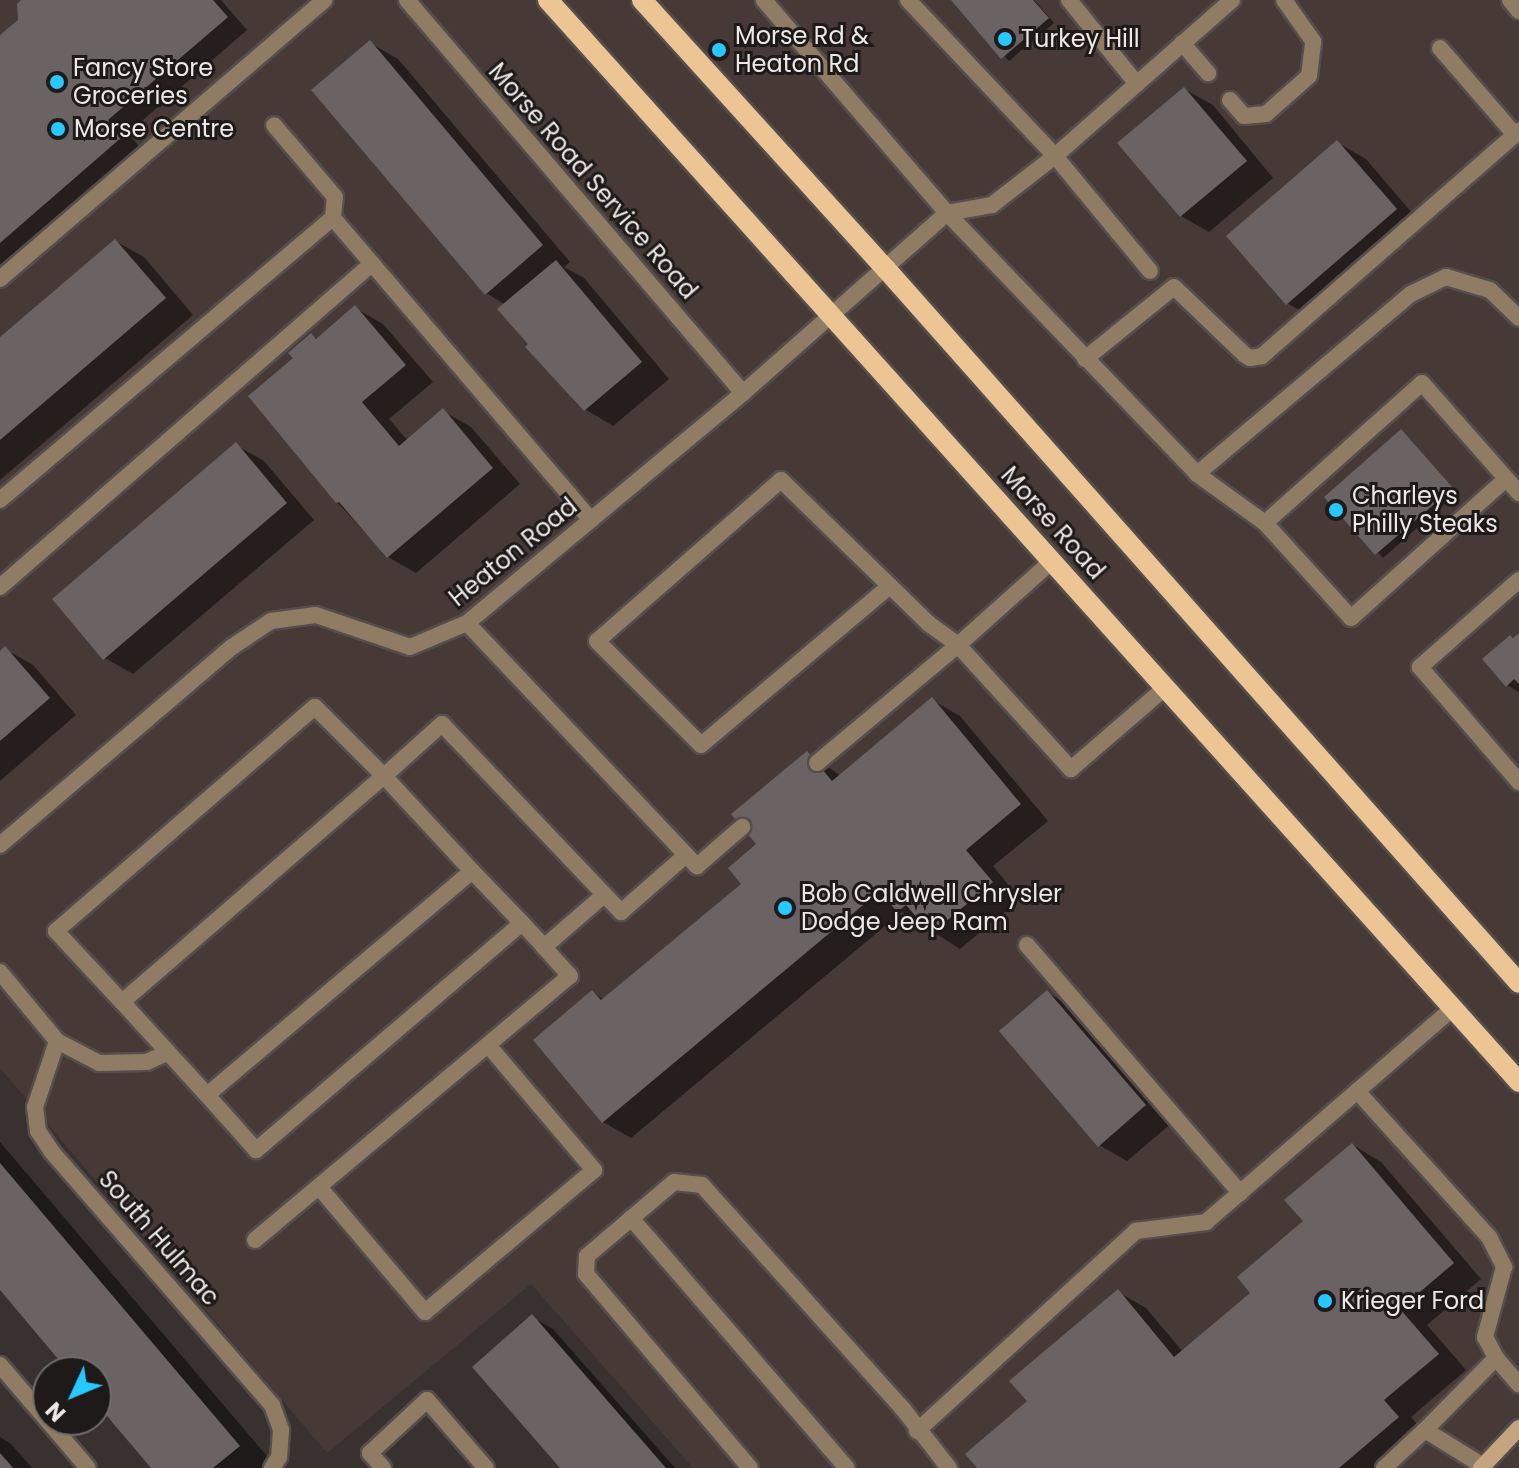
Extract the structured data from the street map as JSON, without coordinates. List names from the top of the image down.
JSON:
{
  "streets": {
    "main road": ["Morse Road"],
    "street": ["Morse Road Service Road", "Heaton Road", "South Hulmac"]
  },
  "crossings": [
    ["Morse Road Service Road", "Heaton Road"],
    ["Morse Road", "Heaton Road"]
  ],
  "places": [
    "Turkey Hill",
    "Morse Rd & Heaton Rd",
    "Fancy Store Groceries",
    "Morse Centre",
    "Charleys Philly Steaks",
    "Bob Caldwell Chrysler Dodge Jeep Ram",
    "Krieger Ford"
  ],
  "north": "bottom left"
}
